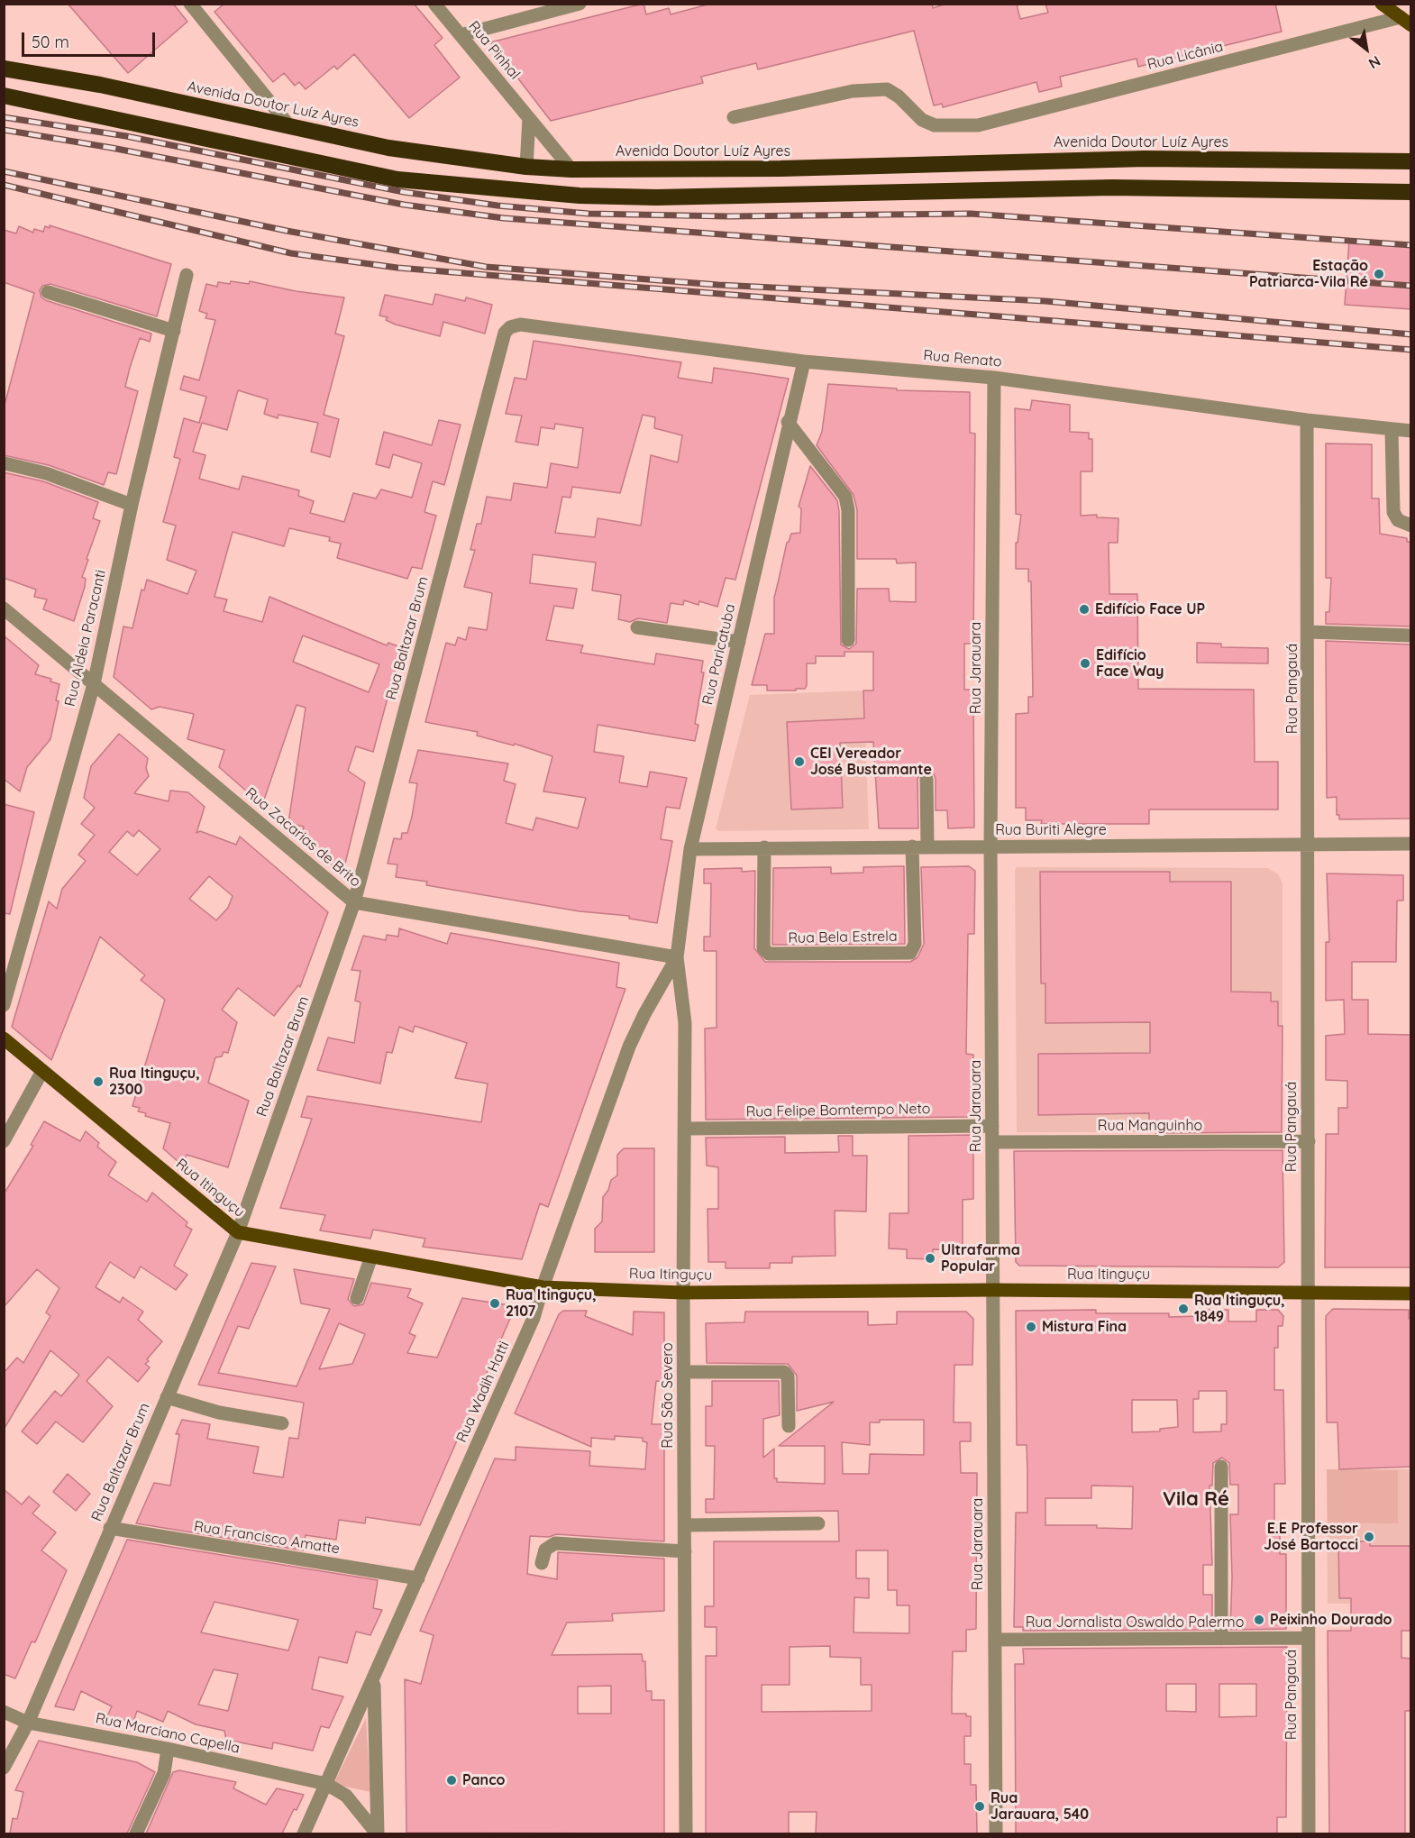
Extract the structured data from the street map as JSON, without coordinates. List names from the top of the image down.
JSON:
{
  "streets": {
    "highway": ["Avenida Doutor Luíz Ayres"],
    "main road": ["Rua Itinguçu"],
    "street": [
      "Rua Pinhal",
      "Rua Licânia",
      "Rua Renato",
      "Rua Aldeia Paracanti",
      "Rua Baltazar Brum",
      "Rua Paricatuba",
      "Rua Jarauara",
      "Rua Pangauá",
      "Rua Buriti Alegre",
      "Rua Zacarias de Brito",
      "Rua Bela Estrela",
      "Rua Felipe Bomtempo Neto",
      "Rua Manguinho",
      "Rua Wadih Hatti",
      "Rua São Severo",
      "Rua Francisco Amatte",
      "Rua Jornalista Oswaldo Palermo",
      "Rua Marciano Capella"
    ]
  },
  "crossings": [
    ["Rua Pinhal", "Avenida Doutor Luíz Ayres"],
    ["Rua Renato", "Rua Baltazar Brum"],
    ["Rua Renato", "Rua Paricatuba"],
    ["Rua Renato", "Rua Jarauara"],
    ["Rua Renato", "Rua Pangauá"],
    ["Rua Aldeia Paracanti", "Rua Zacarias de Brito"],
    ["Rua Baltazar Brum", "Rua Zacarias de Brito"],
    ["Rua Baltazar Brum", "Rua Itinguçu"],
    ["Rua Baltazar Brum", "Rua Francisco Amatte"],
    ["Rua Baltazar Brum", "Rua Marciano Capella"],
    ["Rua Paricatuba", "Rua Buriti Alegre"],
    ["Rua Paricatuba", "Rua Zacarias de Brito"],
    ["Rua Paricatuba", "Rua Wadih Hatti"],
    ["Rua Paricatuba", "Rua São Severo"],
    ["Rua Jarauara", "Rua Buriti Alegre"],
    ["Rua Jarauara", "Rua Felipe Bomtempo Neto"],
    ["Rua Jarauara", "Rua Manguinho"],
    ["Rua Jarauara", "Rua Itinguçu"],
    ["Rua Jarauara", "Rua Jornalista Oswaldo Palermo"],
    ["Rua Pangauá", "Rua Buriti Alegre"],
    ["Rua Pangauá", "Rua Manguinho"],
    ["Rua Pangauá", "Rua Itinguçu"],
    ["Rua Pangauá", "Rua Jornalista Oswaldo Palermo"],
    ["Rua Buriti Alegre", "Rua Bela Estrela"],
    ["Rua Zacarias de Brito", "Rua Wadih Hatti"],
    ["Rua Zacarias de Brito", "Rua São Severo"],
    ["Rua Felipe Bomtempo Neto", "Rua São Severo"],
    ["Rua Itinguçu", "Rua Wadih Hatti"],
    ["Rua Itinguçu", "Rua São Severo"],
    ["Rua Wadih Hatti", "Rua São Severo"],
    ["Rua Wadih Hatti", "Rua Francisco Amatte"],
    ["Rua Wadih Hatti", "Rua Marciano Capella"]
  ],
  "districts": ["Vila Ré"],
  "places": [
    "Estação Patriarca-Vila Ré",
    "Edifício Face UP",
    "Edifício Face Way",
    "CEI Vereador José Bustamante",
    "Rua Itinguçu, 2300",
    "Ultrafarma Popular",
    "Rua Itinguçu, 2107",
    "Rua Itinguçu, 1849",
    "Mistura Fina",
    "E.E Professor José Bartocci",
    "Peixinho Dourado",
    "Panco",
    "Rua Jarauara, 540"
  ],
  "scale_bar": "50 m",
  "north": "bottom right"
}
